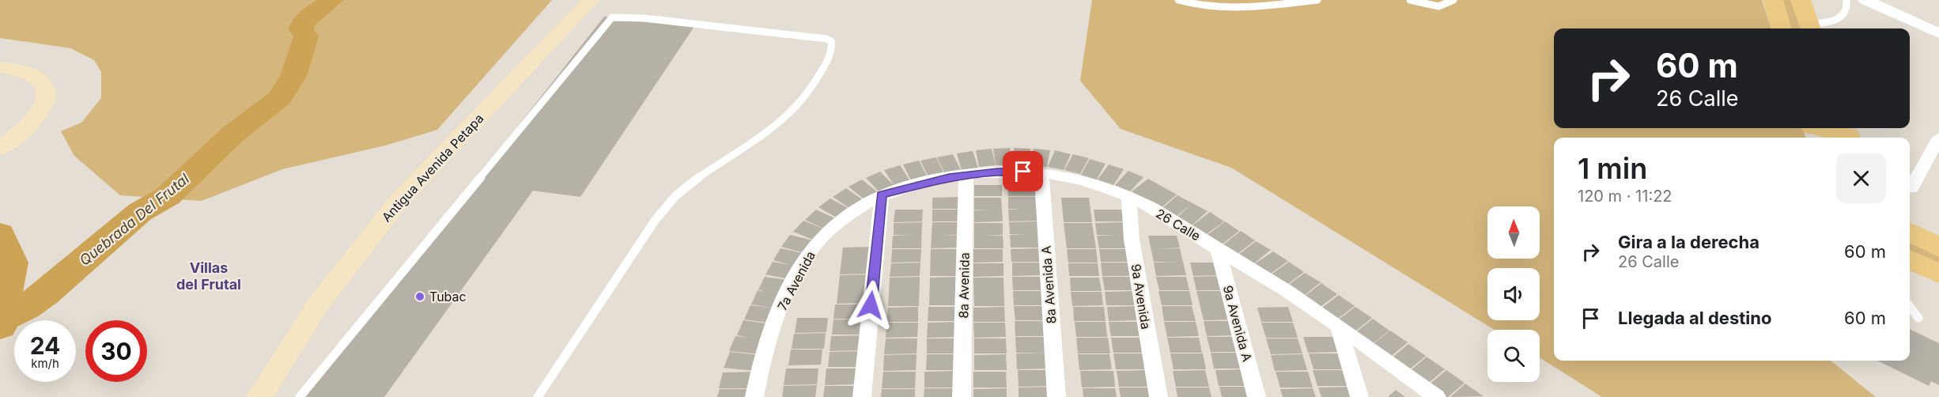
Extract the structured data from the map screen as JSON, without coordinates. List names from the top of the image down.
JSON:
{
  "streets": {
    "main road": ["Antigua Avenida Petapa"],
    "street": [
      "26 Calle",
      "7a Avenida",
      "8a Avenida A",
      "8a Avenida",
      "9a Avenida",
      "9a Avenida A"
    ]
  },
  "crossings": [
    ["26 Calle", "7a Avenida"],
    ["26 Calle", "8a Avenida A"],
    ["26 Calle", "8a Avenida"],
    ["26 Calle", "9a Avenida"],
    ["26 Calle", "9a Avenida A"]
  ],
  "districts": ["Villas del Frutal"],
  "water": ["Quebrada Del Frutal"],
  "places": ["Tubac"],
  "north": "top",
  "page": {
    "turn": ["60 m", "26 Calle"],
    "heading": ["1 min", "120 m · 11:22"],
    "list": [
      {
        "name": "Gira a la derecha",
        "note": "26 Calle",
        "value": "60 m"
      },
      {
        "name": "Llegada al destino",
        "value": "60 m"
      }
    ],
    "speed": "24 km/h",
    "limit": "30"
  }
}
